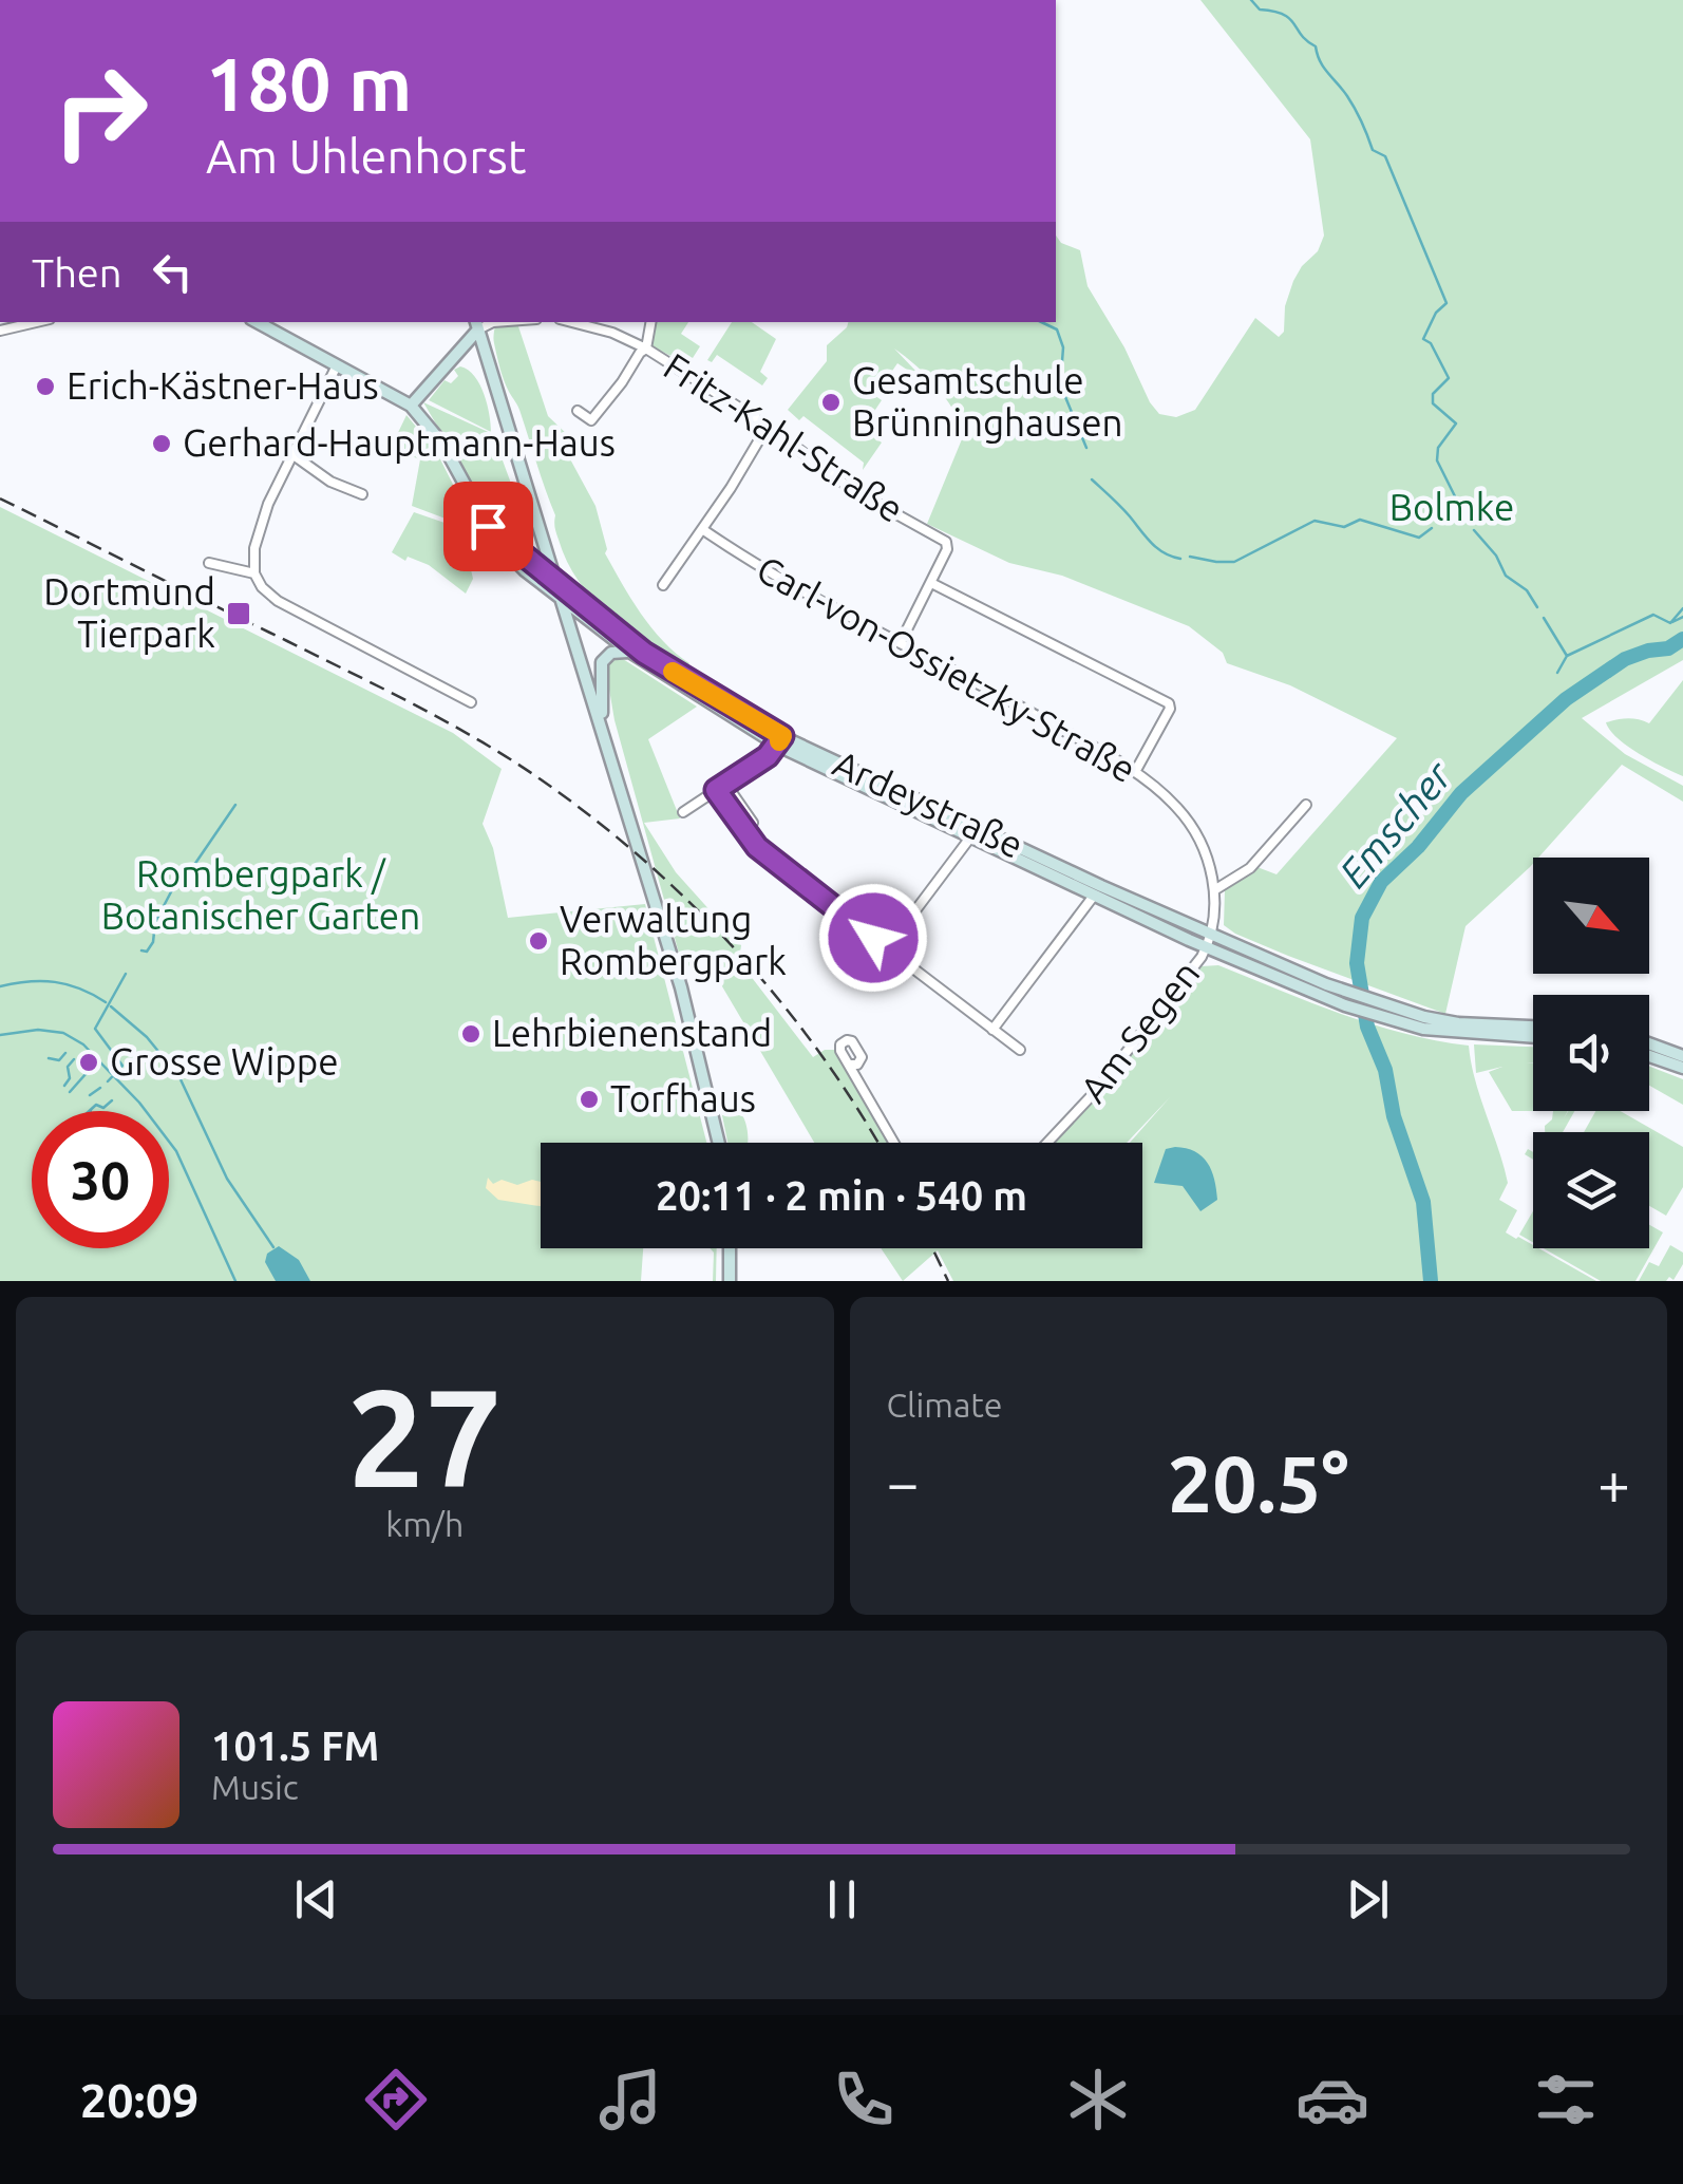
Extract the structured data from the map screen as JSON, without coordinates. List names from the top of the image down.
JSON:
{
  "streets": {
    "main road": ["Ardeystraße"],
    "street": ["Fritz-Kahl-Straße", "Carl-von-Ossietzky-Straße", "Am Segen"]
  },
  "crossings": [
    ["Carl-von-Ossietzky-Straße", "Ardeystraße"],
    ["Carl-von-Ossietzky-Straße", "Am Segen"],
    ["Ardeystraße", "Am Segen"]
  ],
  "water": ["Emscher"],
  "parks": ["Bolmke", "Rombergpark / Botanischer Garten"],
  "places": {
    "other": [
      "Erich-Kästner-Haus",
      "Gesamtschule Brünninghausen",
      "Gerhard-Hauptmann-Haus",
      "Verwaltung Rombergpark",
      "Lehrbienenstand",
      "Grosse Wippe",
      "Torfhaus"
    ],
    "transit": ["Dortmund Tierpark"]
  },
  "north": "bottom right",
  "page": {
    "turn": ["180 m", "Am Uhlenhorst"],
    "then": "Then",
    "limit": "30",
    "trip": "20:11 · 2 min · 540 m",
    "tile": [
      ["27", "km/h"],
      "Climate"
    ],
    "heat": ["−", "20.5°", "+"],
    "song": ["101.5 FM", "Music"],
    "tabs": "20:09"
  }
}
